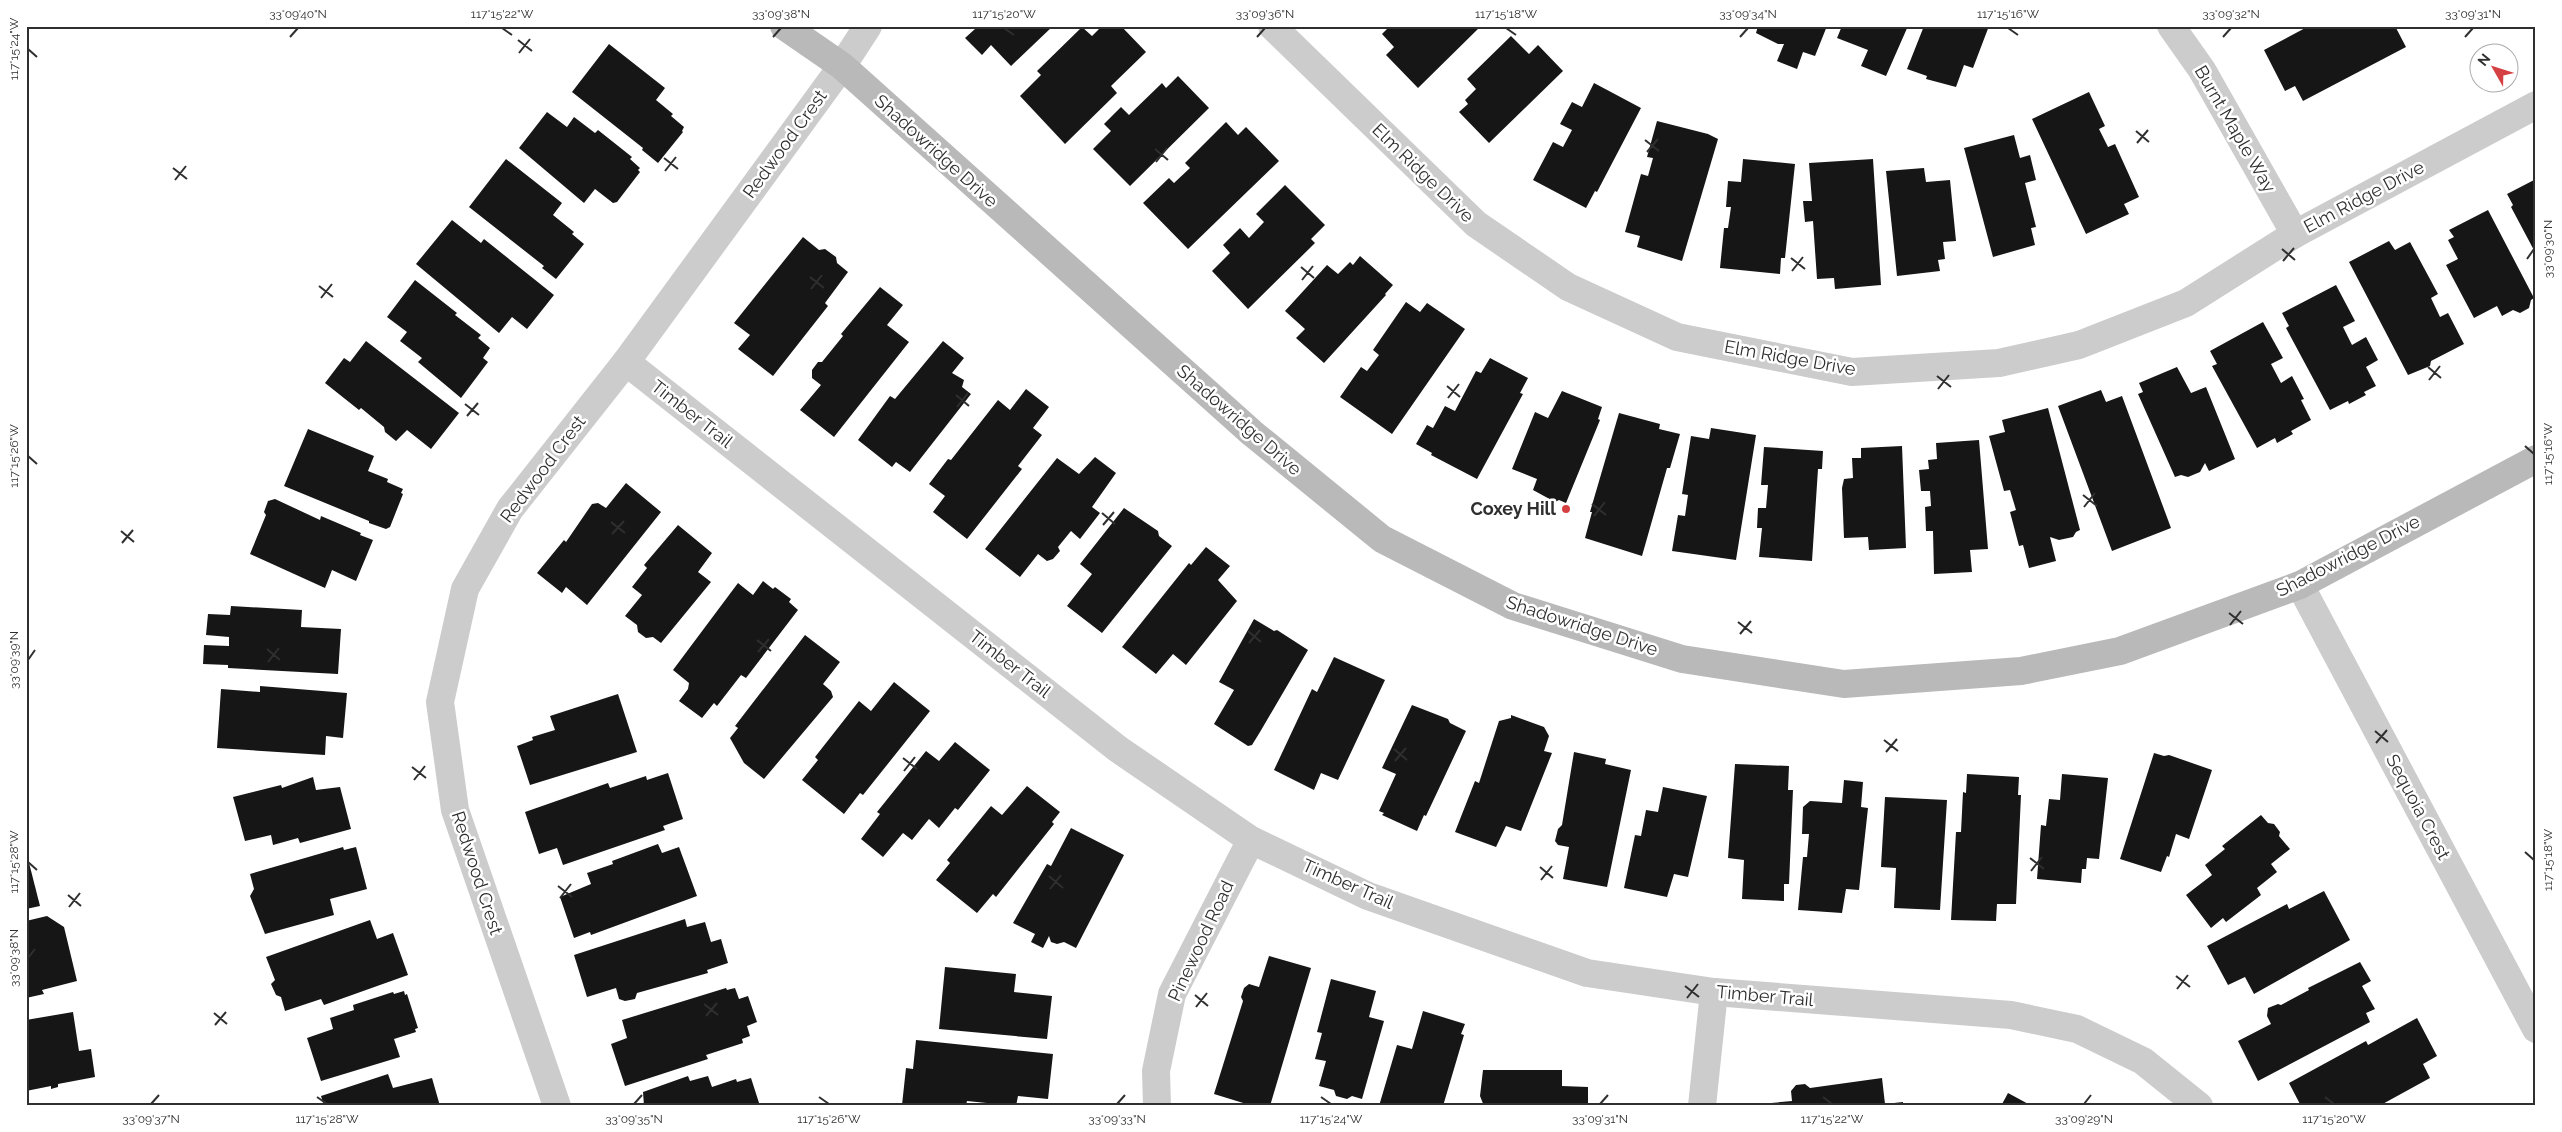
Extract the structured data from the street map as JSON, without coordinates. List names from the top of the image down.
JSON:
{
  "streets": {
    "street": [
      "Burnt Maple Way",
      "Redwood Crest",
      "Shadowridge Drive",
      "Elm Ridge Drive",
      "Timber Trail",
      "Sequoia Crest",
      "Pinewood Road"
    ]
  },
  "crossings": [
    ["Burnt Maple Way", "Elm Ridge Drive"],
    ["Redwood Crest", "Shadowridge Drive"],
    ["Redwood Crest", "Timber Trail"],
    ["Shadowridge Drive", "Sequoia Crest"],
    ["Timber Trail", "Pinewood Road"]
  ],
  "places": ["Coxey Hill"],
  "north": "top left",
  "coordinates": [
    "33°09'40\"N",
    "117°15'22\"W",
    "33°09'38\"N",
    "117°15'20\"W",
    "33°09'36\"N",
    "117°15'18\"W",
    "33°09'34\"N",
    "117°15'16\"W",
    "33°09'32\"N",
    "33°09'31\"N",
    "117°15'24\"W",
    "33°09'30\"N",
    "117°15'26\"W",
    "33°09'39\"N",
    "117°15'28\"W",
    "33°09'37\"N",
    "33°09'35\"N",
    "33°09'33\"N",
    "33°09'29\"N"
  ]
}
